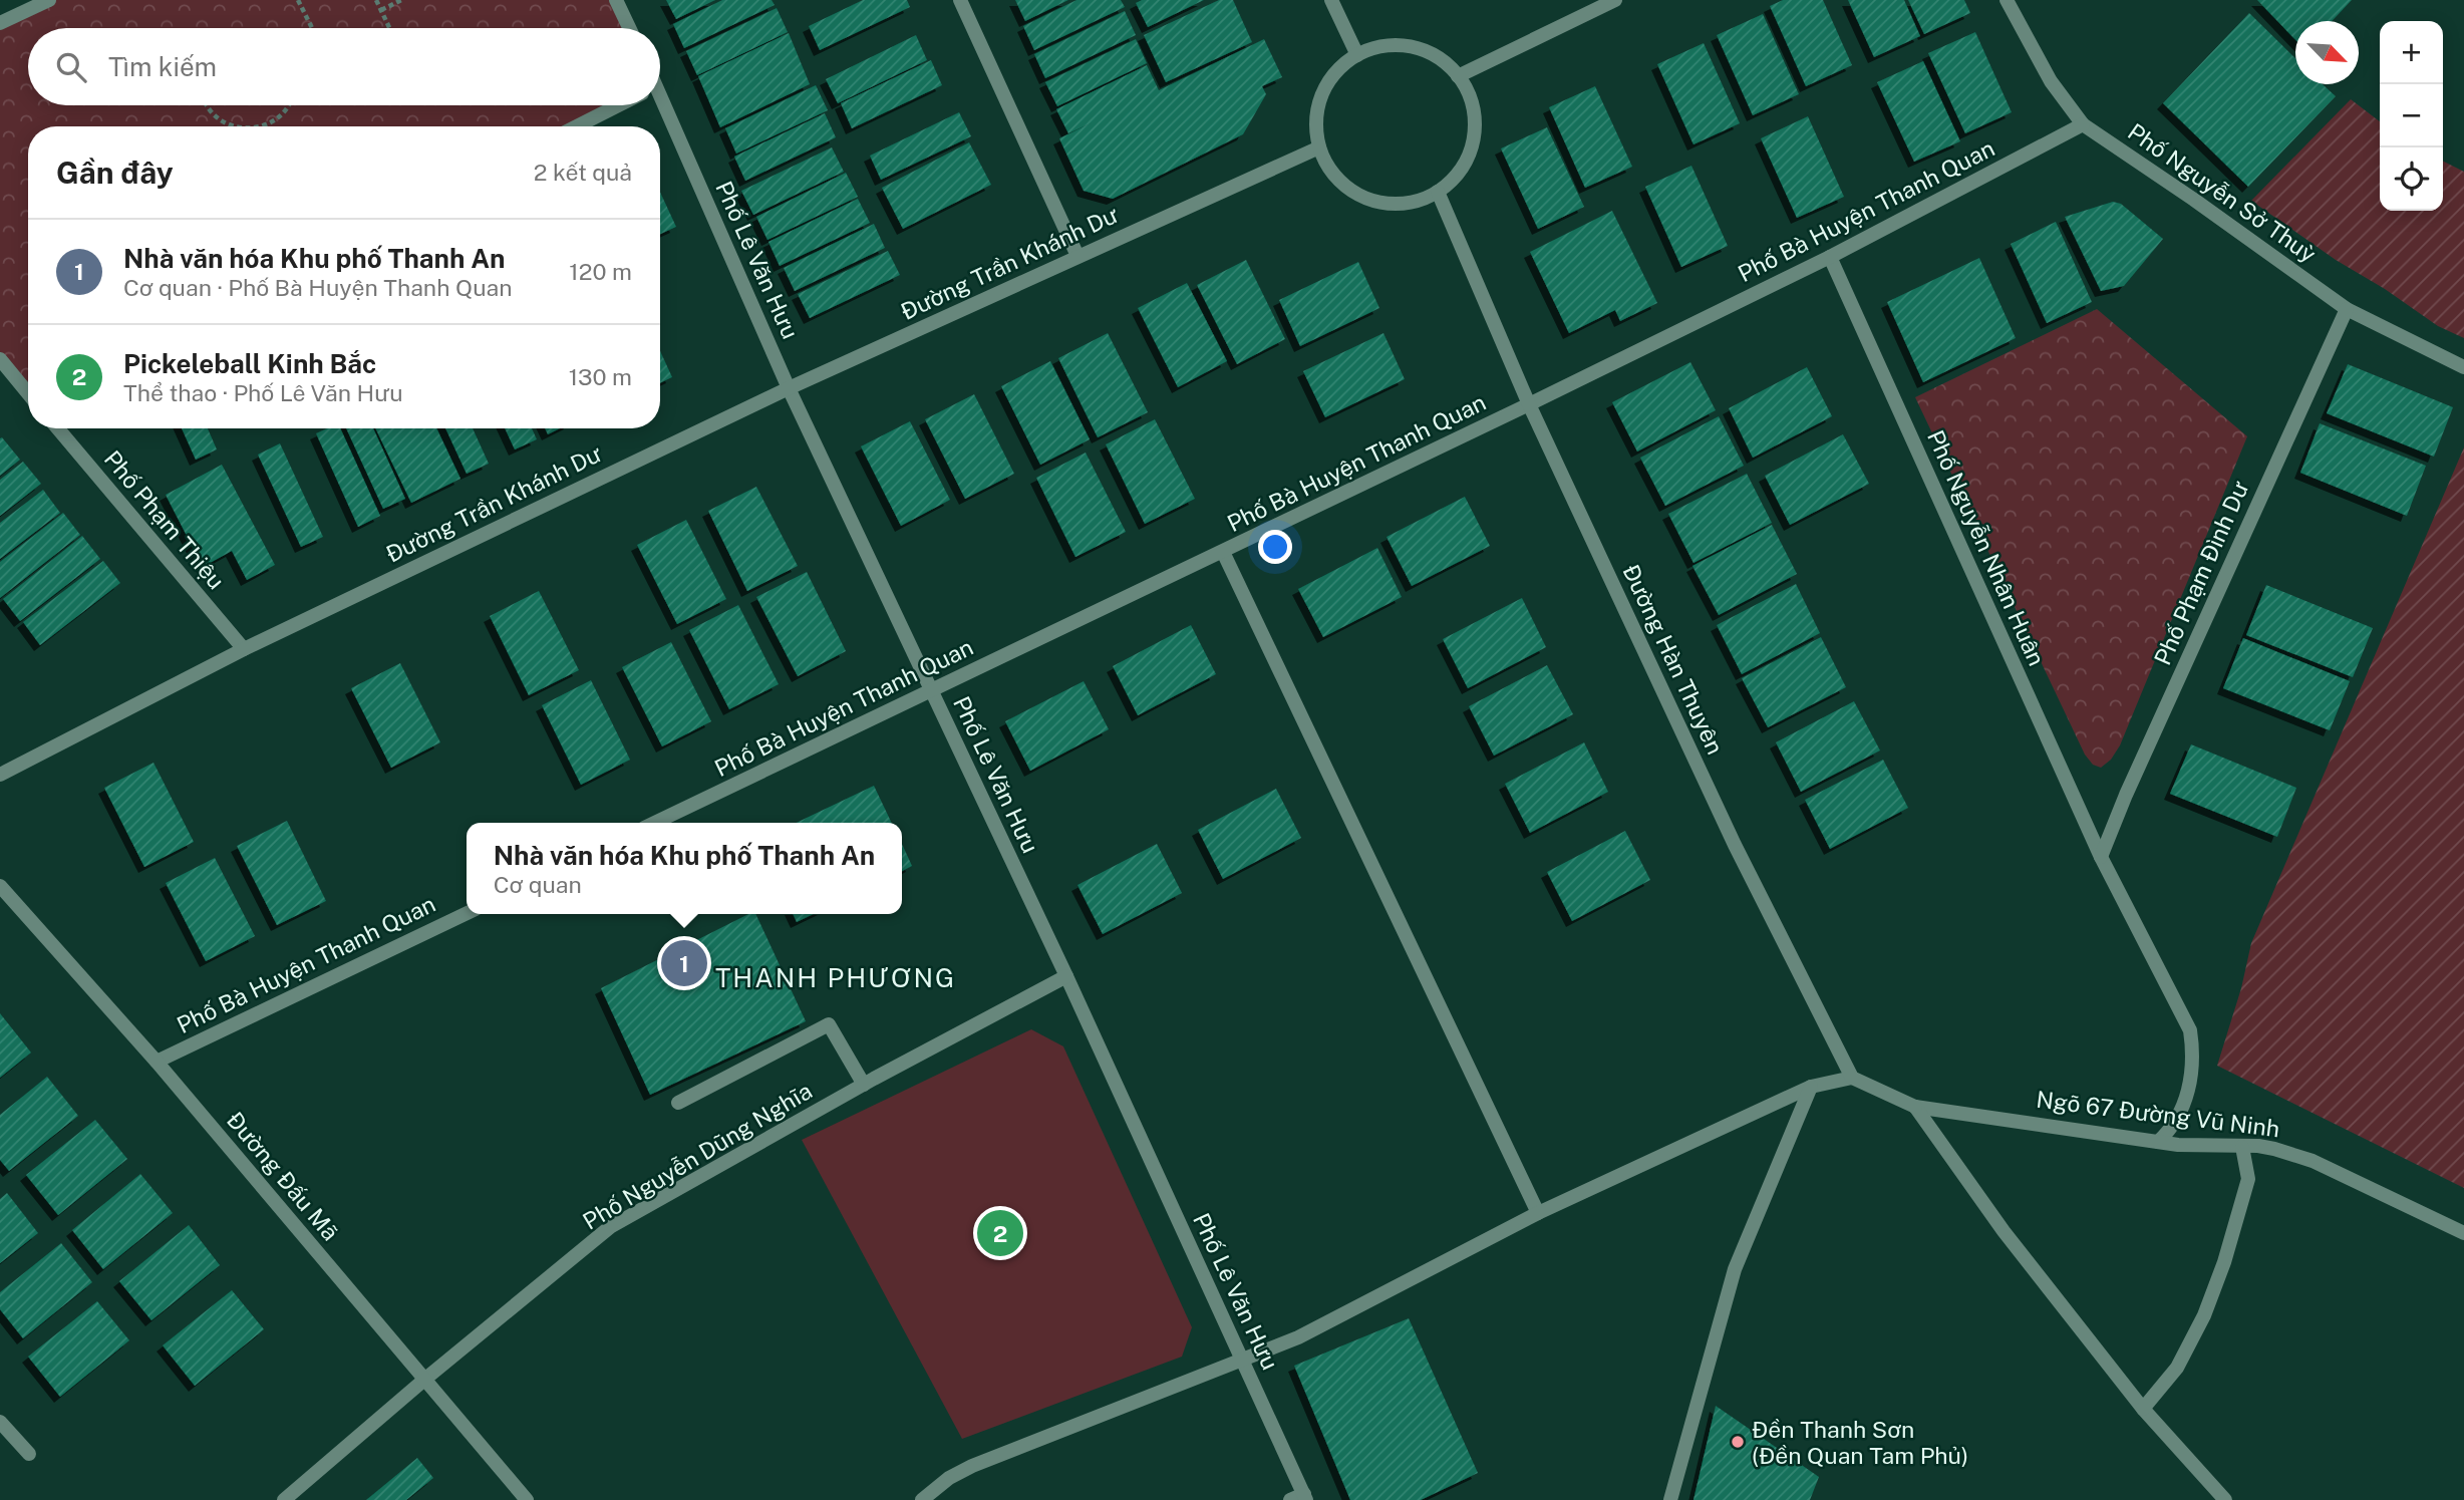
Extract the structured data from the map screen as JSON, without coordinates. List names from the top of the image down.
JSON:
{
  "streets": {
    "street": [
      "Phố Nguyễn Sở Thuỳ",
      "Phố Bà Huyện Thanh Quan",
      "Phố Lê Văn Hưu",
      "Đường Trần Khánh Dư",
      "Phố Phạm Thiệu",
      "Phố Nguyễn Nhân Huân",
      "Phố Phạm Đình Dư",
      "Đường Hàn Thuyên",
      "Ngõ 67 Đường Vũ Ninh",
      "Phố Nguyễn Dũng Nghĩa",
      "Đường Đấu Mã"
    ]
  },
  "crossings": [
    ["Phố Nguyễn Sở Thuỳ", "Phố Bà Huyện Thanh Quan"],
    ["Phố Nguyễn Sở Thuỳ", "Phố Phạm Đình Dư"],
    ["Phố Bà Huyện Thanh Quan", "Phố Lê Văn Hưu"],
    ["Phố Bà Huyện Thanh Quan", "Phố Nguyễn Nhân Huân"],
    ["Phố Bà Huyện Thanh Quan", "Đường Hàn Thuyên"],
    ["Phố Bà Huyện Thanh Quan", "Đường Đấu Mã"],
    ["Phố Lê Văn Hưu", "Đường Trần Khánh Dư"],
    ["Phố Lê Văn Hưu", "Phố Nguyễn Dũng Nghĩa"],
    ["Đường Trần Khánh Dư", "Phố Phạm Thiệu"],
    ["Đường Trần Khánh Dư", "Đường Hàn Thuyên"],
    ["Phố Nguyễn Nhân Huân", "Phố Phạm Đình Dư"],
    ["Phố Nguyễn Nhân Huân", "Ngõ 67 Đường Vũ Ninh"],
    ["Phố Nguyễn Dũng Nghĩa", "Đường Đấu Mã"]
  ],
  "districts": ["THANH PHƯƠNG"],
  "places": ["Đền Thanh Sơn (Đền Quan Tam Phủ)"],
  "north": "bottom right",
  "page": {
    "map_buttons": ["+", "−"],
    "search": "Tìm kiếm",
    "heading": ["Gần đây", "2 kết quả"],
    "list": [
      {
        "mark": "1",
        "name": "Nhà văn hóa Khu phố Thanh An",
        "note": "Cơ quan · Phố Bà Huyện Thanh Quan",
        "value": "120 m"
      },
      {
        "mark": "2",
        "name": "Pickeleball Kinh Bắc",
        "note": "Thể thao · Phố Lê Văn Hưu",
        "value": "130 m"
      }
    ],
    "popup": ["Nhà văn hóa Khu phố Thanh An", "Cơ quan"],
    "pins": ["1", "2"]
  }
}
